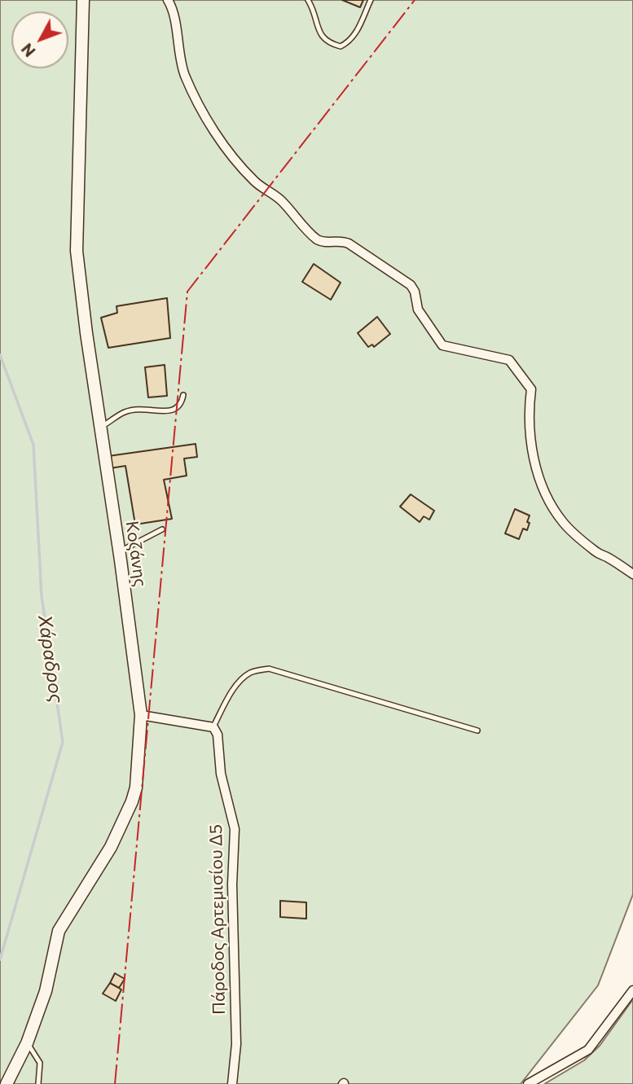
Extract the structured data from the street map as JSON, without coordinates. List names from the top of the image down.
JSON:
{
  "streets": {
    "street": ["Κοζάνης", "Πάροδος Αρτεμισίου Δ5"]
  },
  "water": ["Χάραδρος"],
  "north": "bottom left"
}
